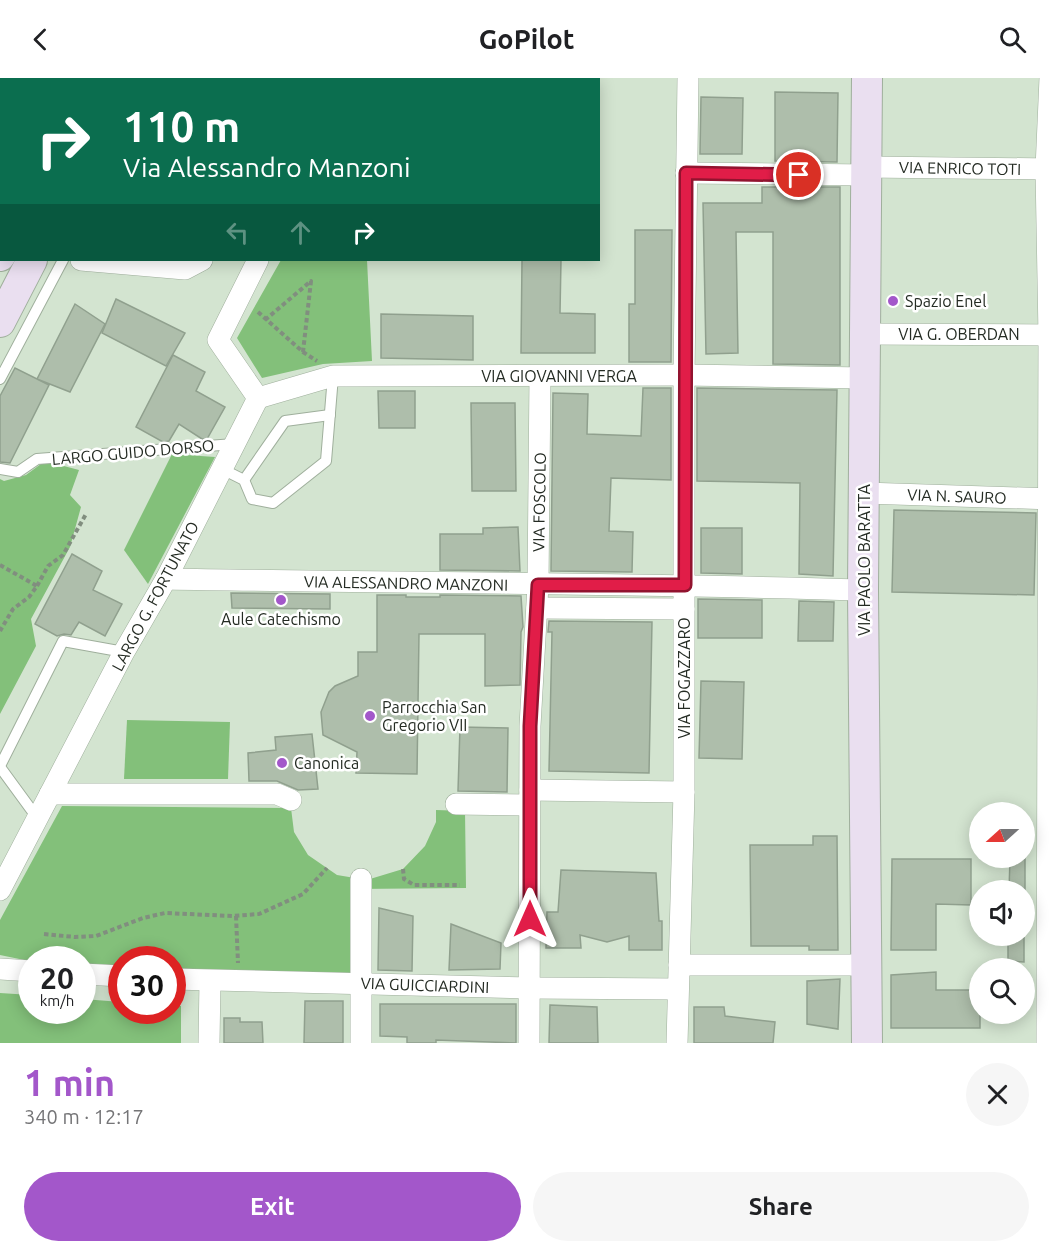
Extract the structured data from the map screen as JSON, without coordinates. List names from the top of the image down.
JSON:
{
  "streets": {
    "main road": ["VIA PAOLO BARATTA"],
    "street": [
      "VIA ENRICO TOTI",
      "VIA G. OBERDAN",
      "VIA GIOVANNI VERGA",
      "VIA N. SAURO",
      "VIA FOSCOLO",
      "VIA ALESSANDRO MANZONI",
      "LARGO G. FORTUNATO",
      "VIA FOGAZZARO",
      "VIA GUICCIARDINI"
    ],
    "lane": ["LARGO GUIDO DORSO"]
  },
  "crossings": [
    ["VIA ENRICO TOTI", "VIA PAOLO BARATTA"],
    ["VIA ENRICO TOTI", "VIA FOGAZZARO"],
    ["VIA G. OBERDAN", "VIA PAOLO BARATTA"],
    ["VIA GIOVANNI VERGA", "VIA FOSCOLO"],
    ["VIA GIOVANNI VERGA", "VIA PAOLO BARATTA"],
    ["VIA GIOVANNI VERGA", "LARGO G. FORTUNATO"],
    ["VIA GIOVANNI VERGA", "VIA FOGAZZARO"],
    ["LARGO GUIDO DORSO", "LARGO G. FORTUNATO"],
    ["VIA N. SAURO", "VIA PAOLO BARATTA"],
    ["VIA FOSCOLO", "VIA ALESSANDRO MANZONI"],
    ["VIA FOSCOLO", "VIA GUICCIARDINI"],
    ["VIA PAOLO BARATTA", "VIA ALESSANDRO MANZONI"],
    ["VIA ALESSANDRO MANZONI", "LARGO G. FORTUNATO"],
    ["VIA ALESSANDRO MANZONI", "VIA FOGAZZARO"],
    ["VIA FOGAZZARO", "VIA GUICCIARDINI"]
  ],
  "places": [
    "Spazio Enel",
    "Aule Catechismo",
    "Parrocchia San Gregorio VII",
    "Canonica"
  ],
  "north": "left",
  "page": {
    "header": "GoPilot",
    "turn": ["110 m", "Via Alessandro Manzoni"],
    "speed": "20 km/h",
    "limit": "30",
    "heading": ["1 min", "340 m · 12:17"],
    "buttons": ["Exit", "Share"]
  }
}
